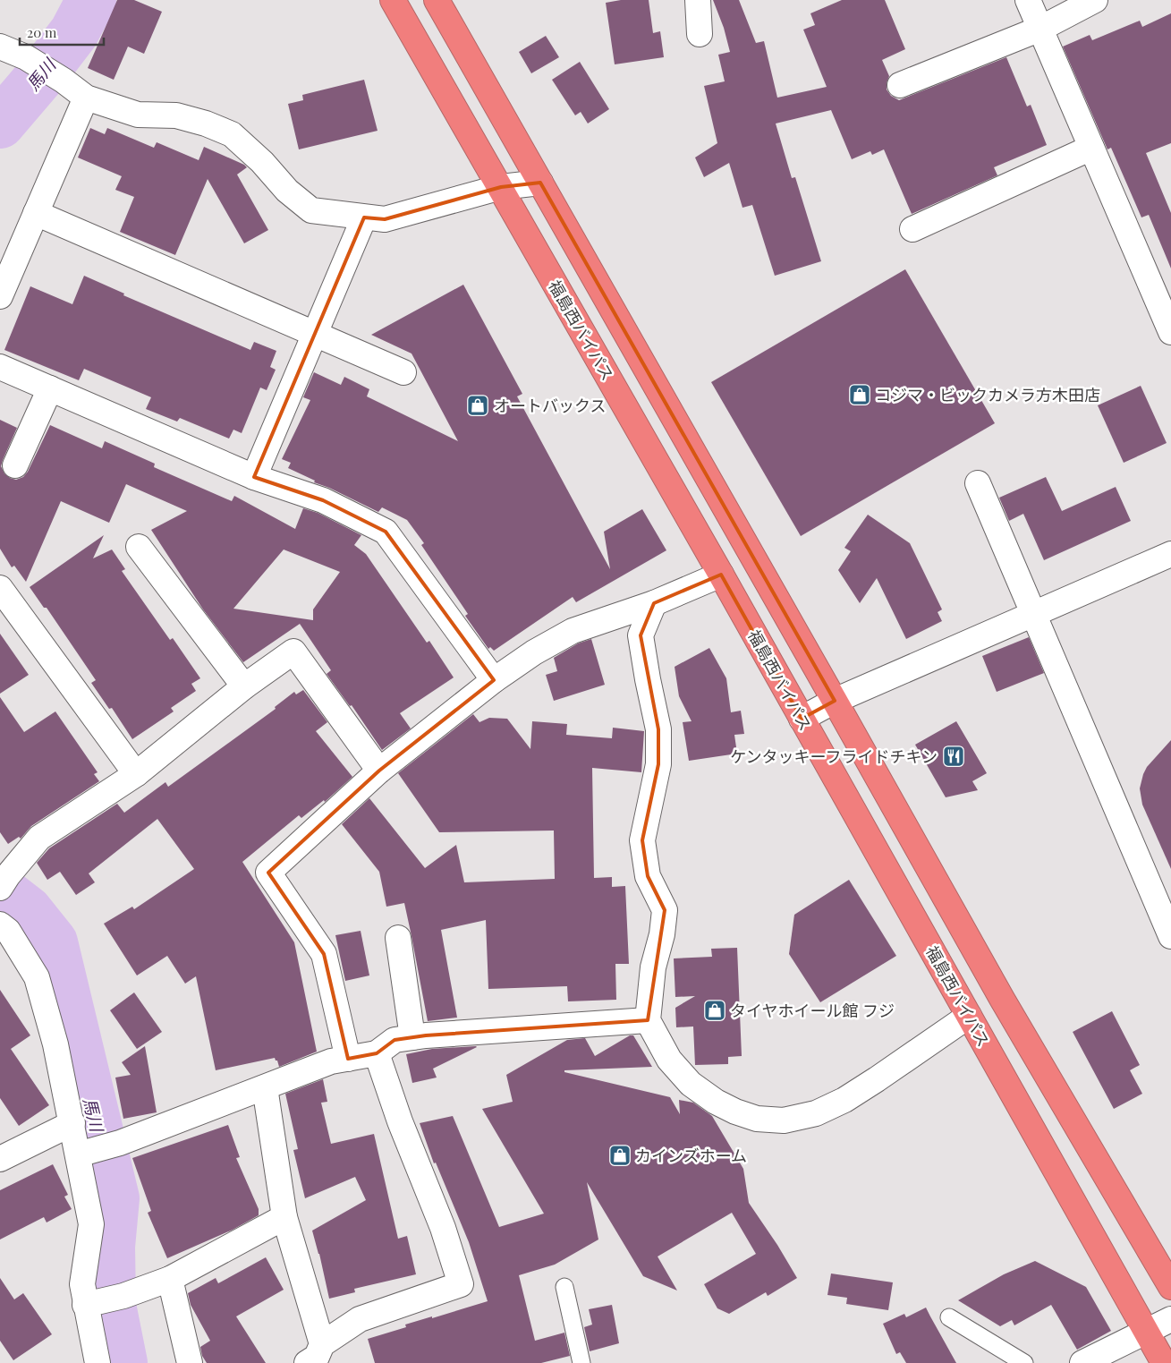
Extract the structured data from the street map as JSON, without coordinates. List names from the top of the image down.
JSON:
{
  "streets": {
    "highway": ["福島西バイパス"]
  },
  "water": ["馬川"],
  "places": {
    "shop": [
      "コジマ・ビックカメラ方木田店",
      "オートバックス",
      "タイヤホイール館 フジ",
      "カインズホーム"
    ],
    "restaurant": ["ケンタッキーフライドチキン"]
  },
  "scale_bar": "20 m"
}
